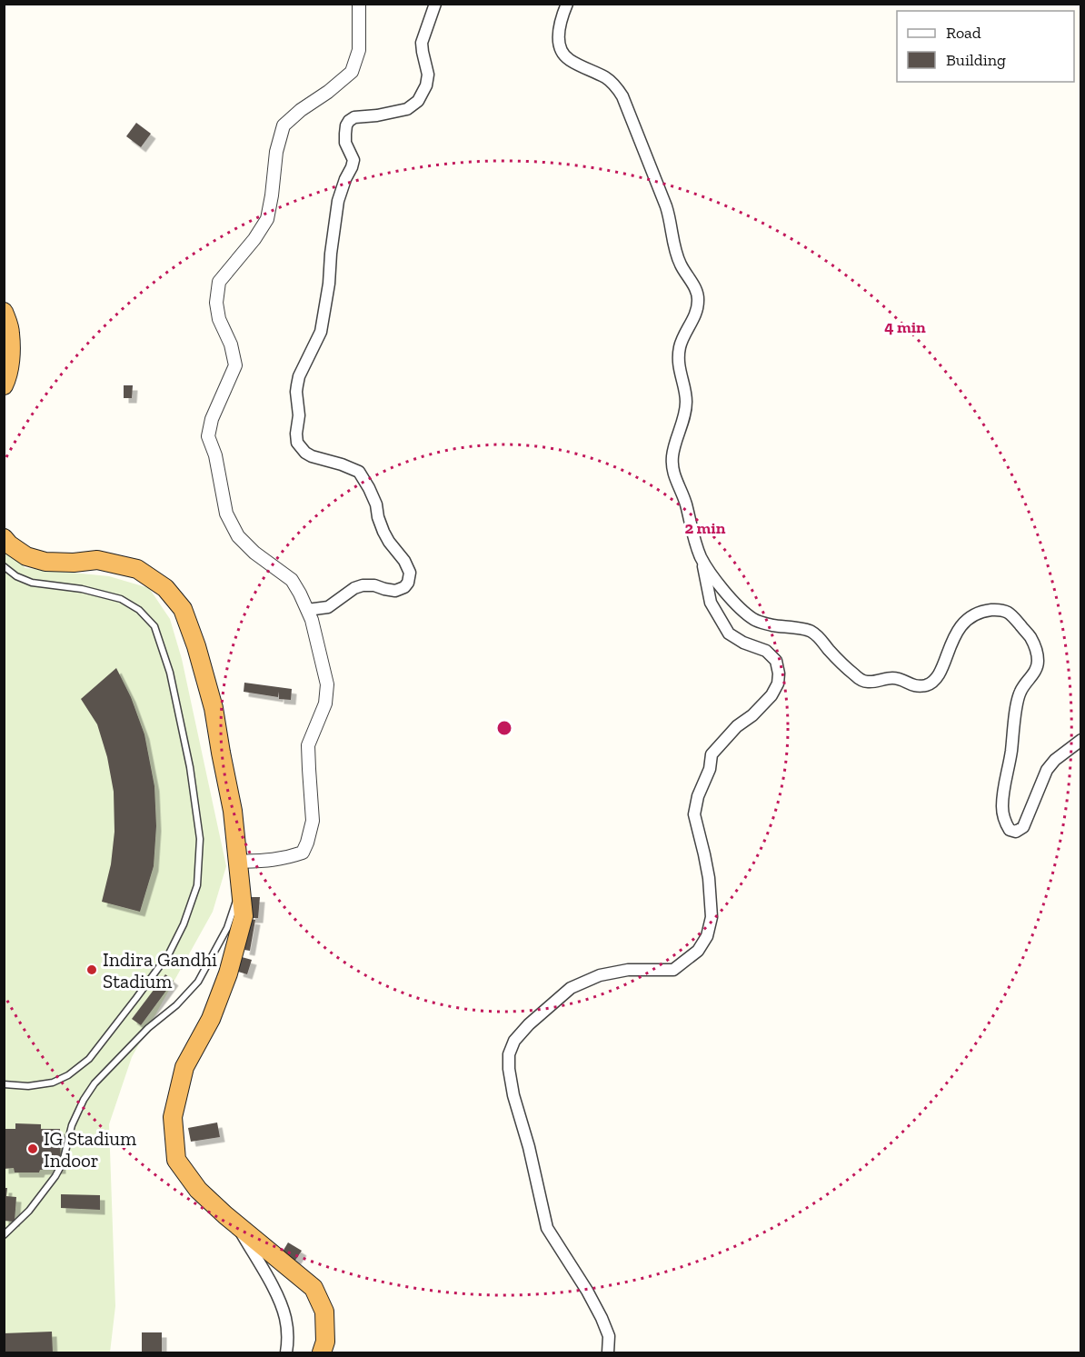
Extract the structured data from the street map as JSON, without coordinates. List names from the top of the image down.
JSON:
{
  "places": ["Indira Gandhi Stadium", "IG Stadium Indoor"],
  "legend": ["Road", "Building"],
  "rings": ["4 min", "2 min"]
}
